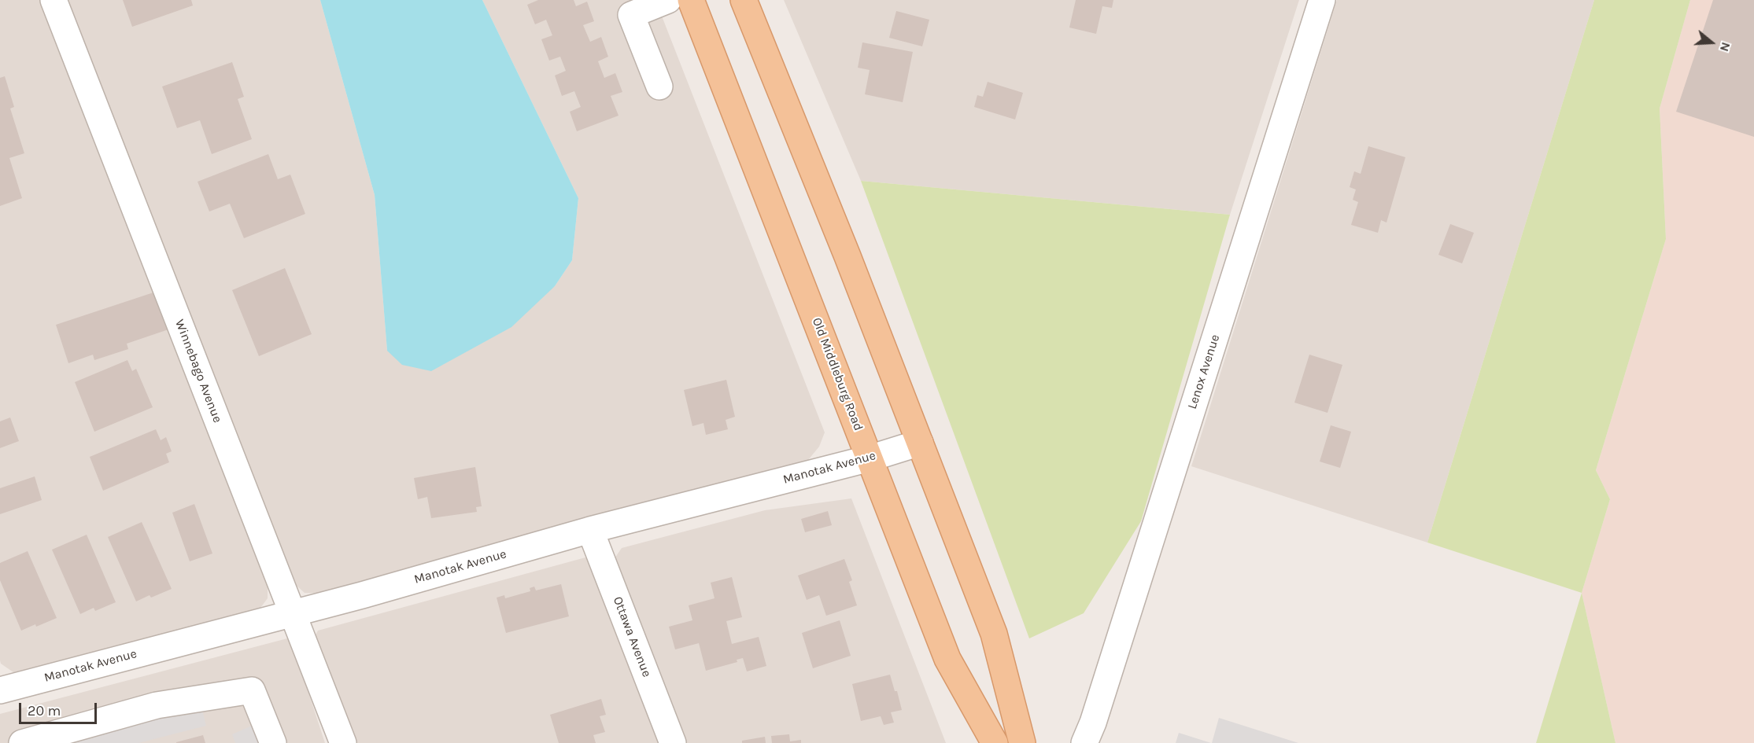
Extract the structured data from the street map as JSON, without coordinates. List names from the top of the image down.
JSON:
{
  "streets": {
    "main road": ["Old Middleburg Road"],
    "street": [
      "Winnebago Avenue",
      "Lenox Avenue",
      "Manotak Avenue",
      "Ottawa Avenue"
    ]
  },
  "crossings": [
    ["Winnebago Avenue", "Manotak Avenue"],
    ["Old Middleburg Road", "Manotak Avenue"],
    ["Manotak Avenue", "Ottawa Avenue"]
  ],
  "scale_bar": "20 m",
  "north": "right"
}
